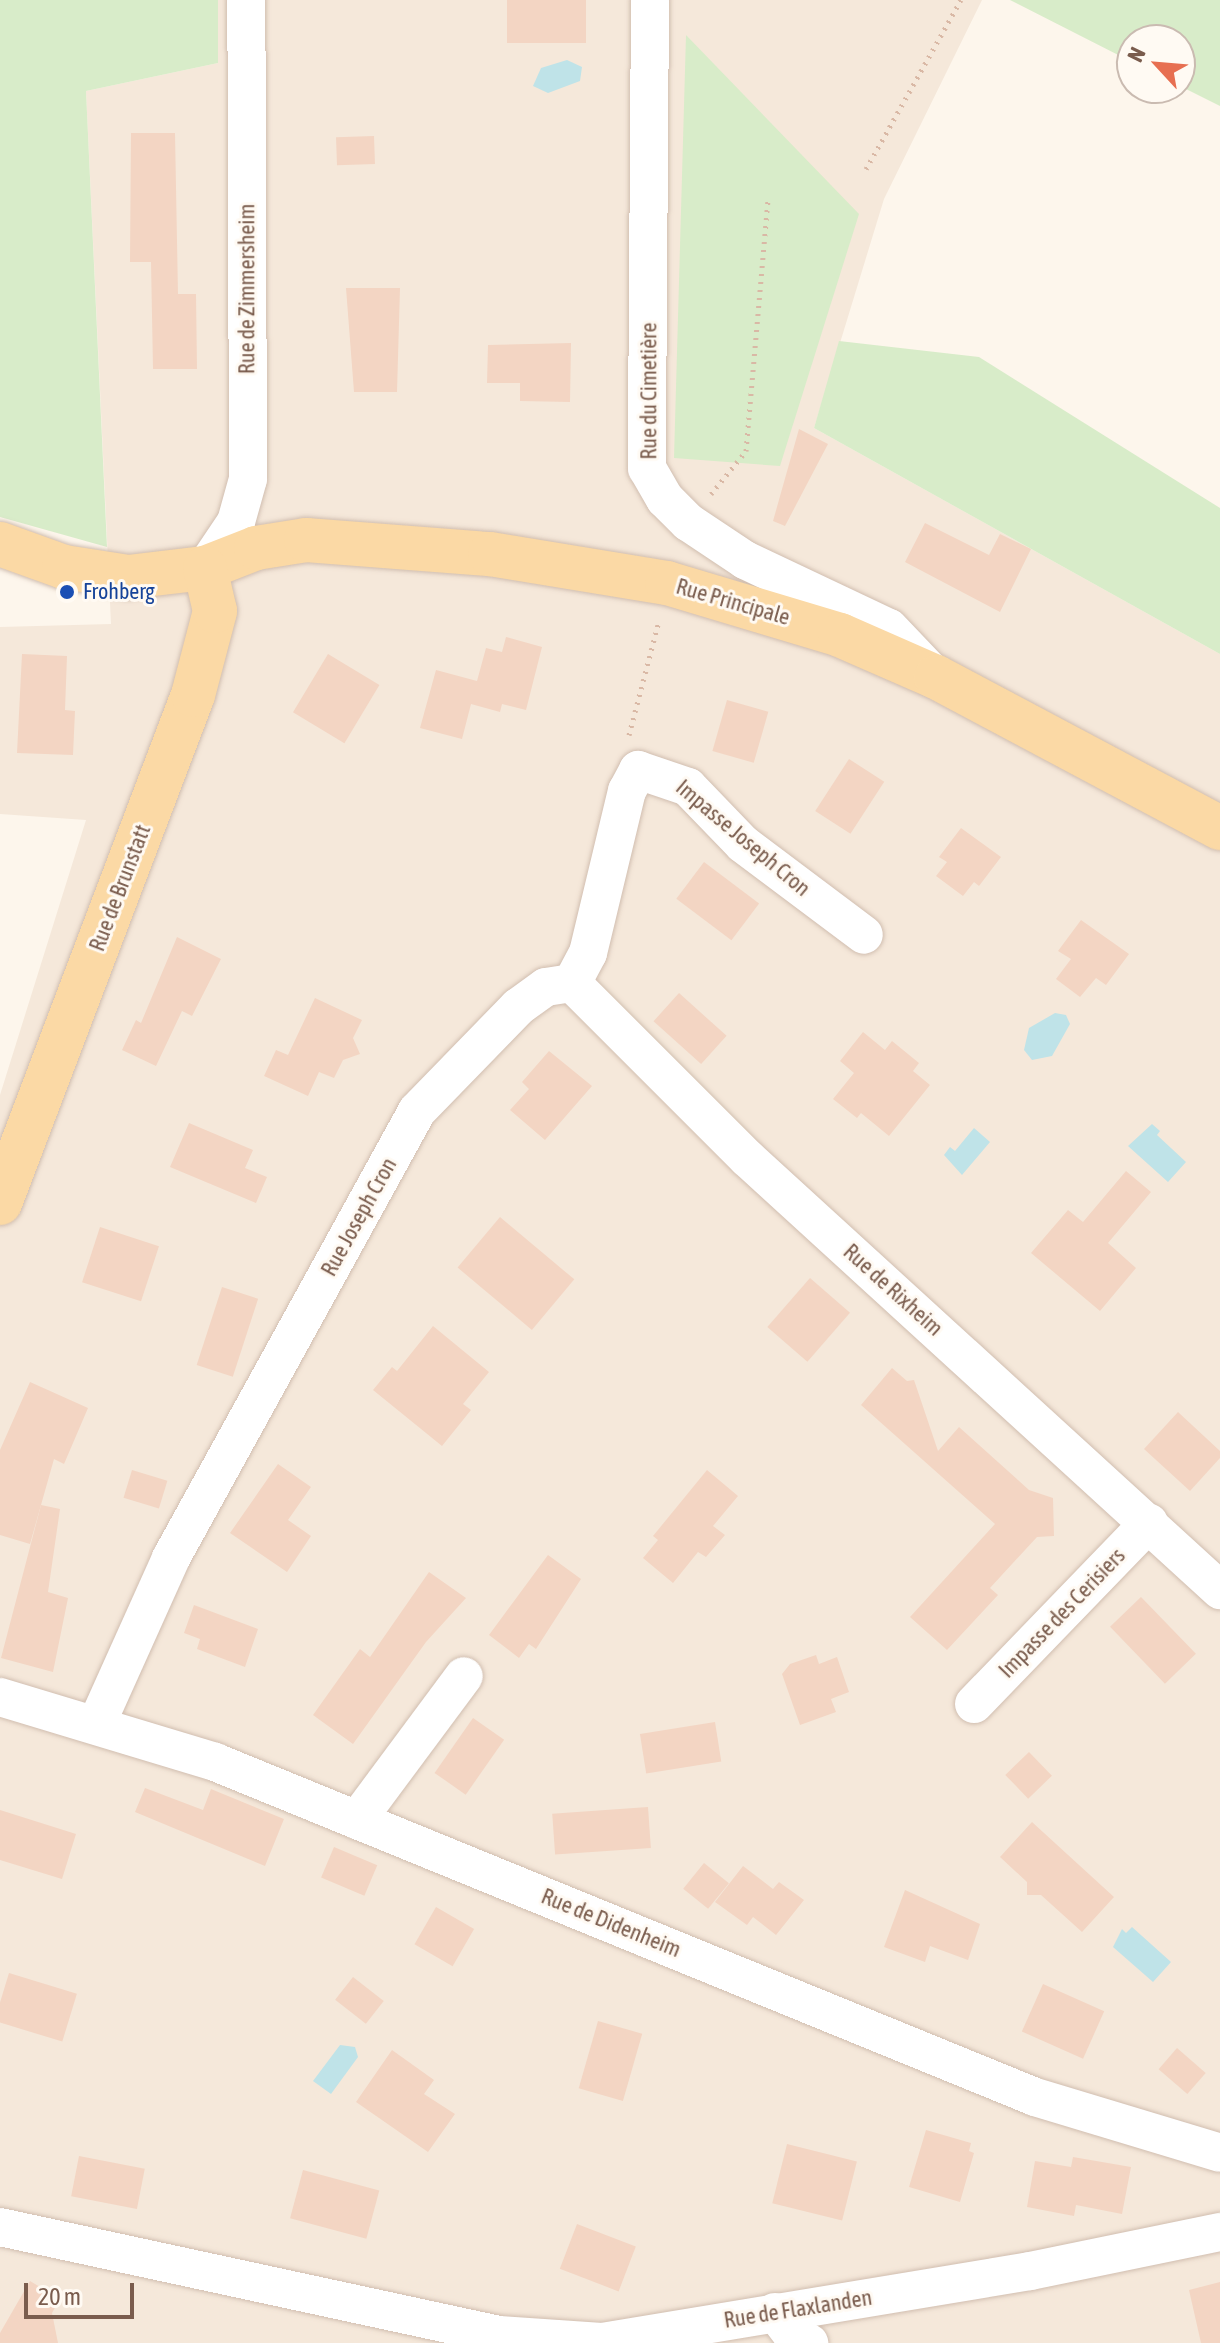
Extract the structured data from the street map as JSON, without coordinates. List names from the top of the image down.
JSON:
{
  "streets": {
    "main road": ["Rue Principale", "Rue de Brunstatt"],
    "street": [
      "Rue de Zimmersheim",
      "Rue du Cimetière",
      "Impasse Joseph Cron",
      "Rue Joseph Cron",
      "Rue de Rixheim",
      "Impasse des Cerisiers",
      "Rue de Didenheim",
      "Rue de Flaxlanden"
    ]
  },
  "crossings": [
    ["Rue de Zimmersheim", "Rue Principale"],
    ["Rue de Zimmersheim", "Rue de Brunstatt"],
    ["Rue du Cimetière", "Rue Principale"],
    ["Rue Principale", "Rue de Brunstatt"],
    ["Rue Joseph Cron", "Rue de Rixheim"],
    ["Rue Joseph Cron", "Rue de Didenheim"],
    ["Rue de Rixheim", "Impasse des Cerisiers"]
  ],
  "places": ["Frohberg"],
  "scale_bar": "20 m",
  "north": "top left"
}
